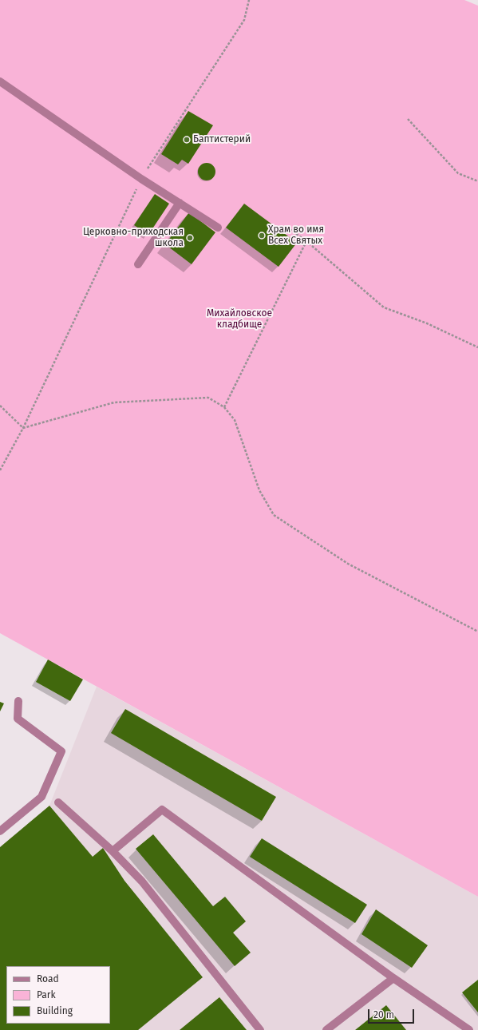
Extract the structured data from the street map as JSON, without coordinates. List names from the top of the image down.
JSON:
{
  "parks": ["Михайловское кладбище"],
  "places": ["Баптистерий", "Храм во имя Всех Святых", "Церковно-приходская школа"],
  "legend": ["Road", "Park", "Building"],
  "scale_bar": "20 m"
}
